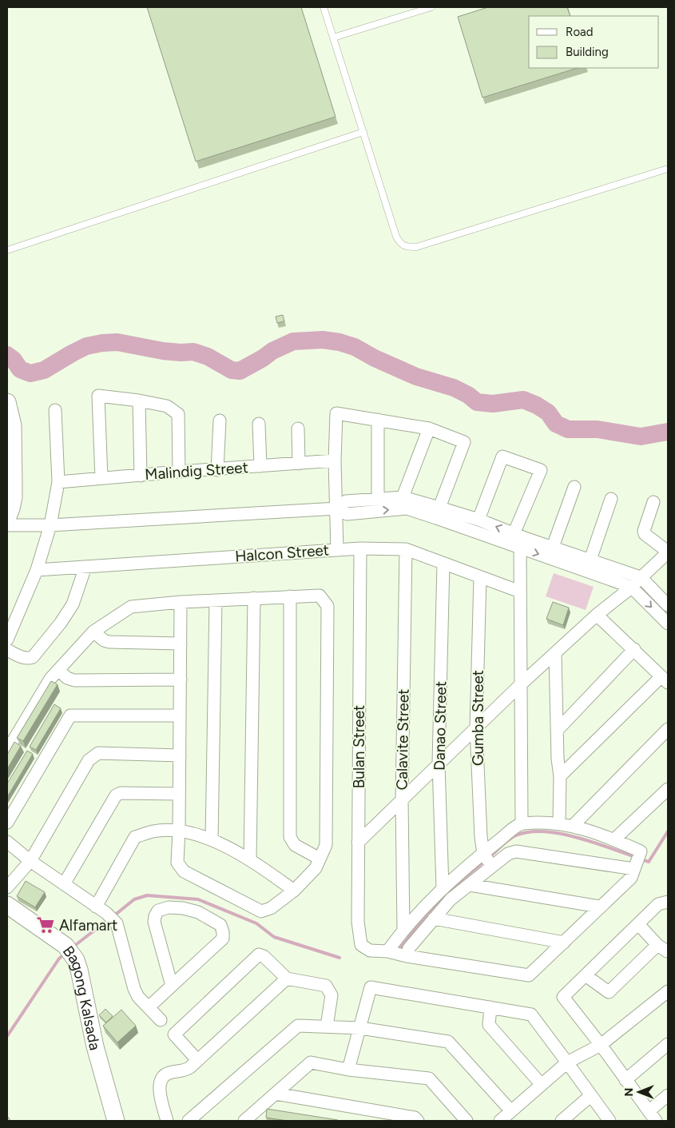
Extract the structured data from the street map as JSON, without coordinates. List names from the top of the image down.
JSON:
{
  "streets": {
    "street": [
      "Malindig Street",
      "Halcon Street",
      "Gumba Street",
      "Danao Street",
      "Calavite Street",
      "Bulan Street",
      "Bagong Kalsada"
    ]
  },
  "crossings": [
    ["Halcon Street", "Gumba Street"],
    ["Halcon Street", "Danao Street"],
    ["Halcon Street", "Calavite Street"],
    ["Halcon Street", "Bulan Street"]
  ],
  "places": {
    "supermarket": ["Alfamart"]
  },
  "legend": ["Road", "Building"],
  "north": "left"
}
